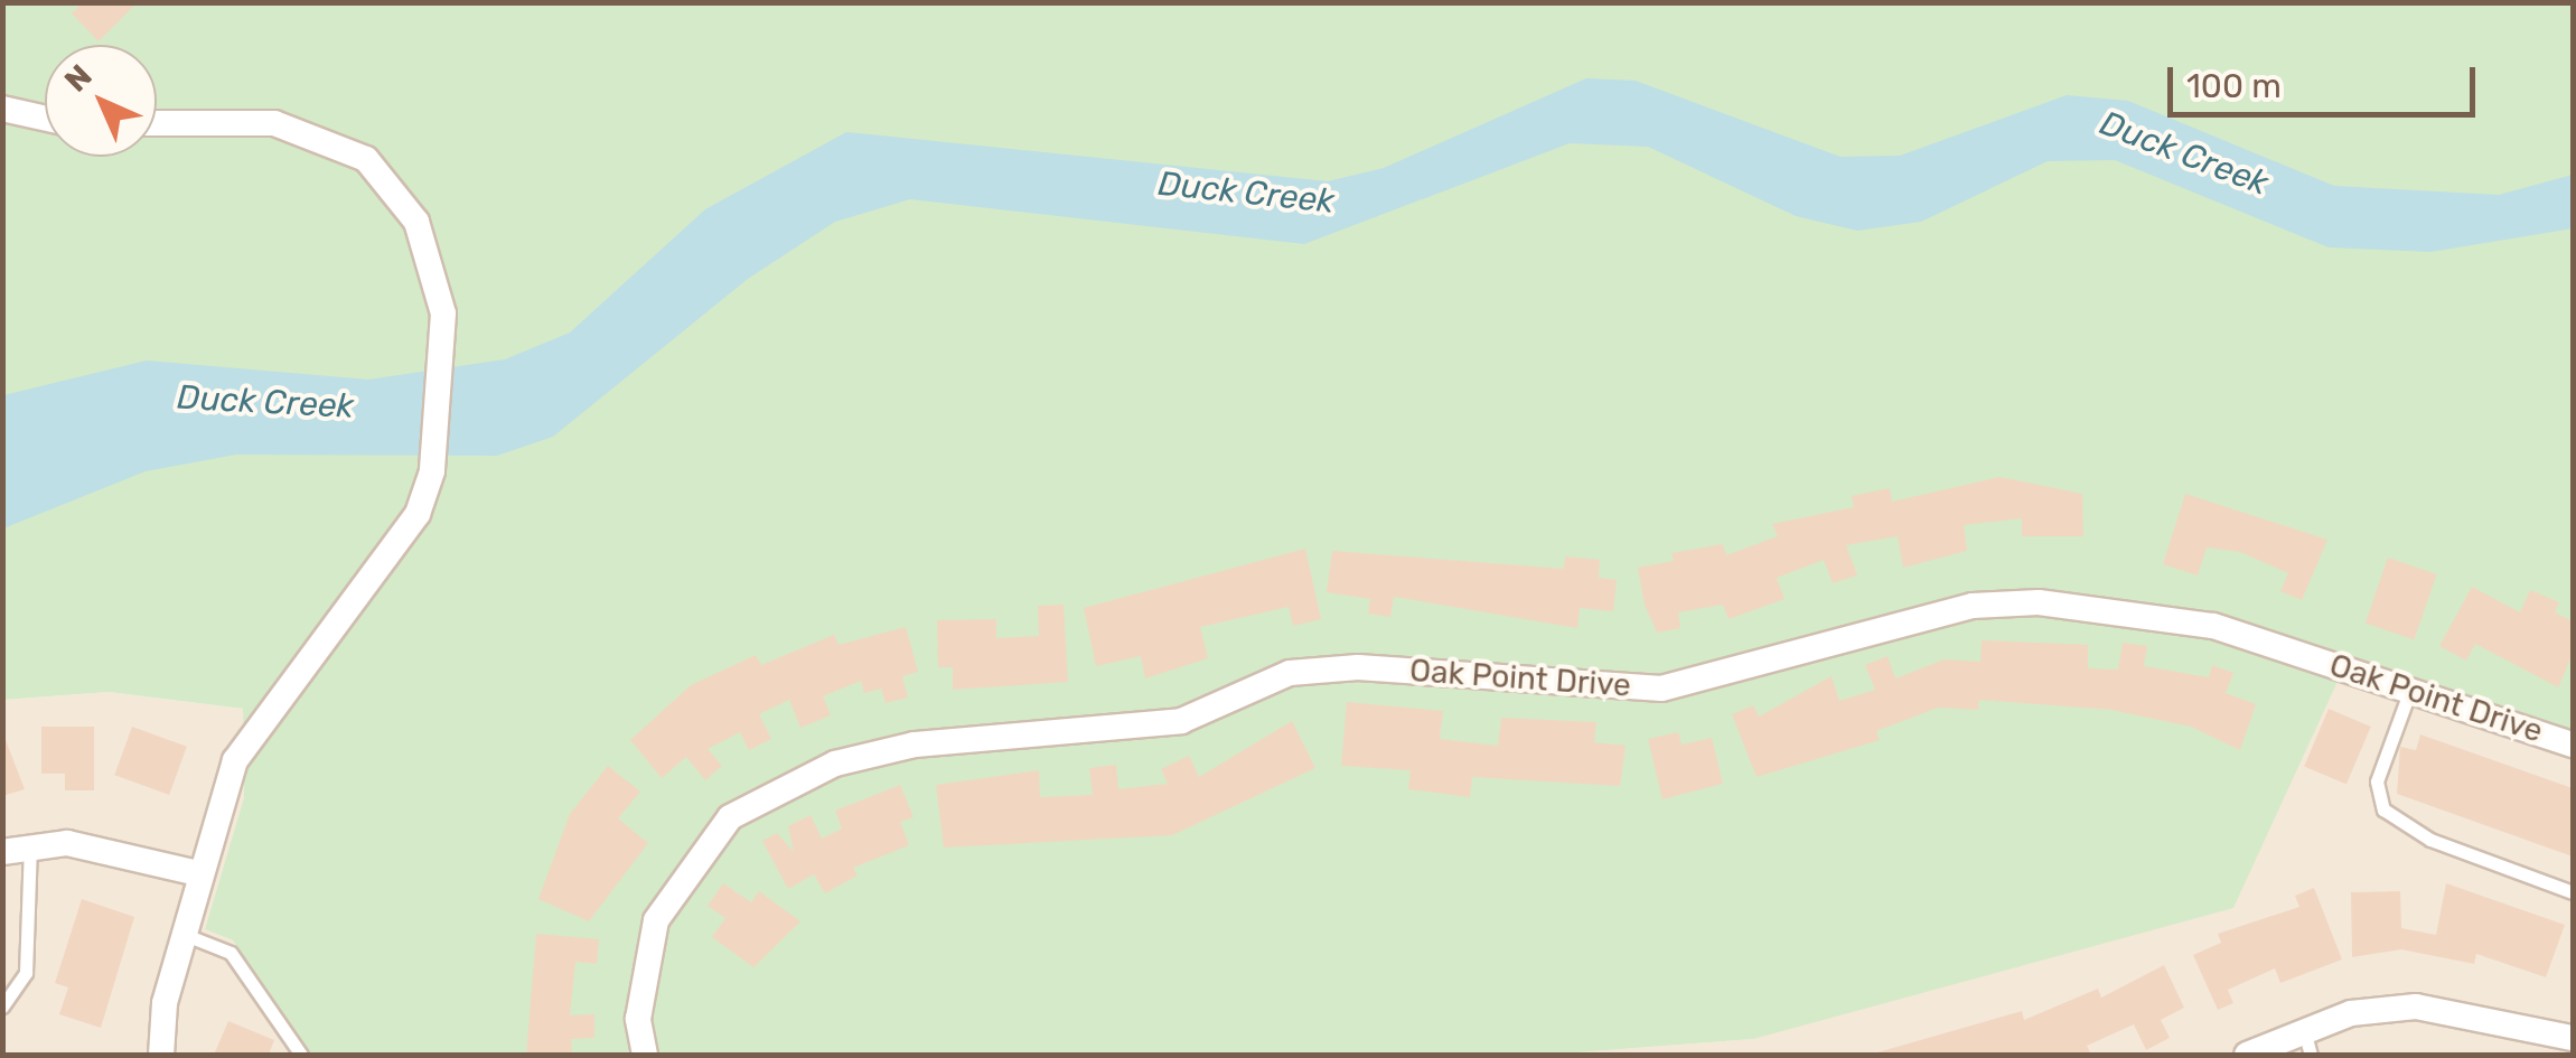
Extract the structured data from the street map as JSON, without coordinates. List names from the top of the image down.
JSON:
{
  "streets": {
    "street": ["Oak Point Drive"]
  },
  "water": ["Duck Creek"],
  "scale_bar": "100 m",
  "north": "top left"
}
